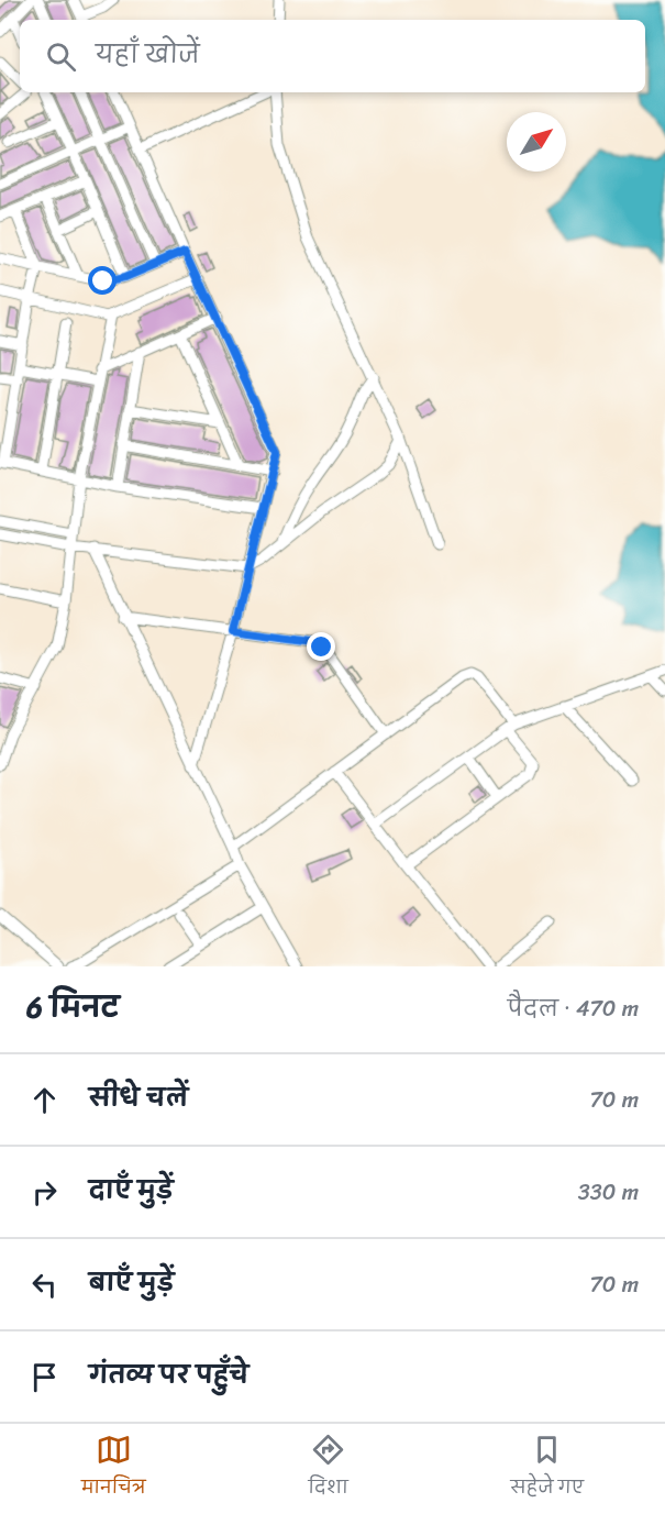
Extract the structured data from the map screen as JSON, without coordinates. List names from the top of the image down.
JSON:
{
  "north": "top right",
  "page": {
    "search": "यहाँ खोजें",
    "heading": ["6 मिनट", "पैदल · 470 m"],
    "list": [
      ["सीधे चलें", "70 m"],
      ["दाएँ मुड़ें", "330 m"],
      ["बाएँ मुड़ें", "70 m"],
      "गंतव्य पर पहुँचे"
    ],
    "nav": ["मानचित्र", "दिशा", "सहेजे गए"]
  }
}
